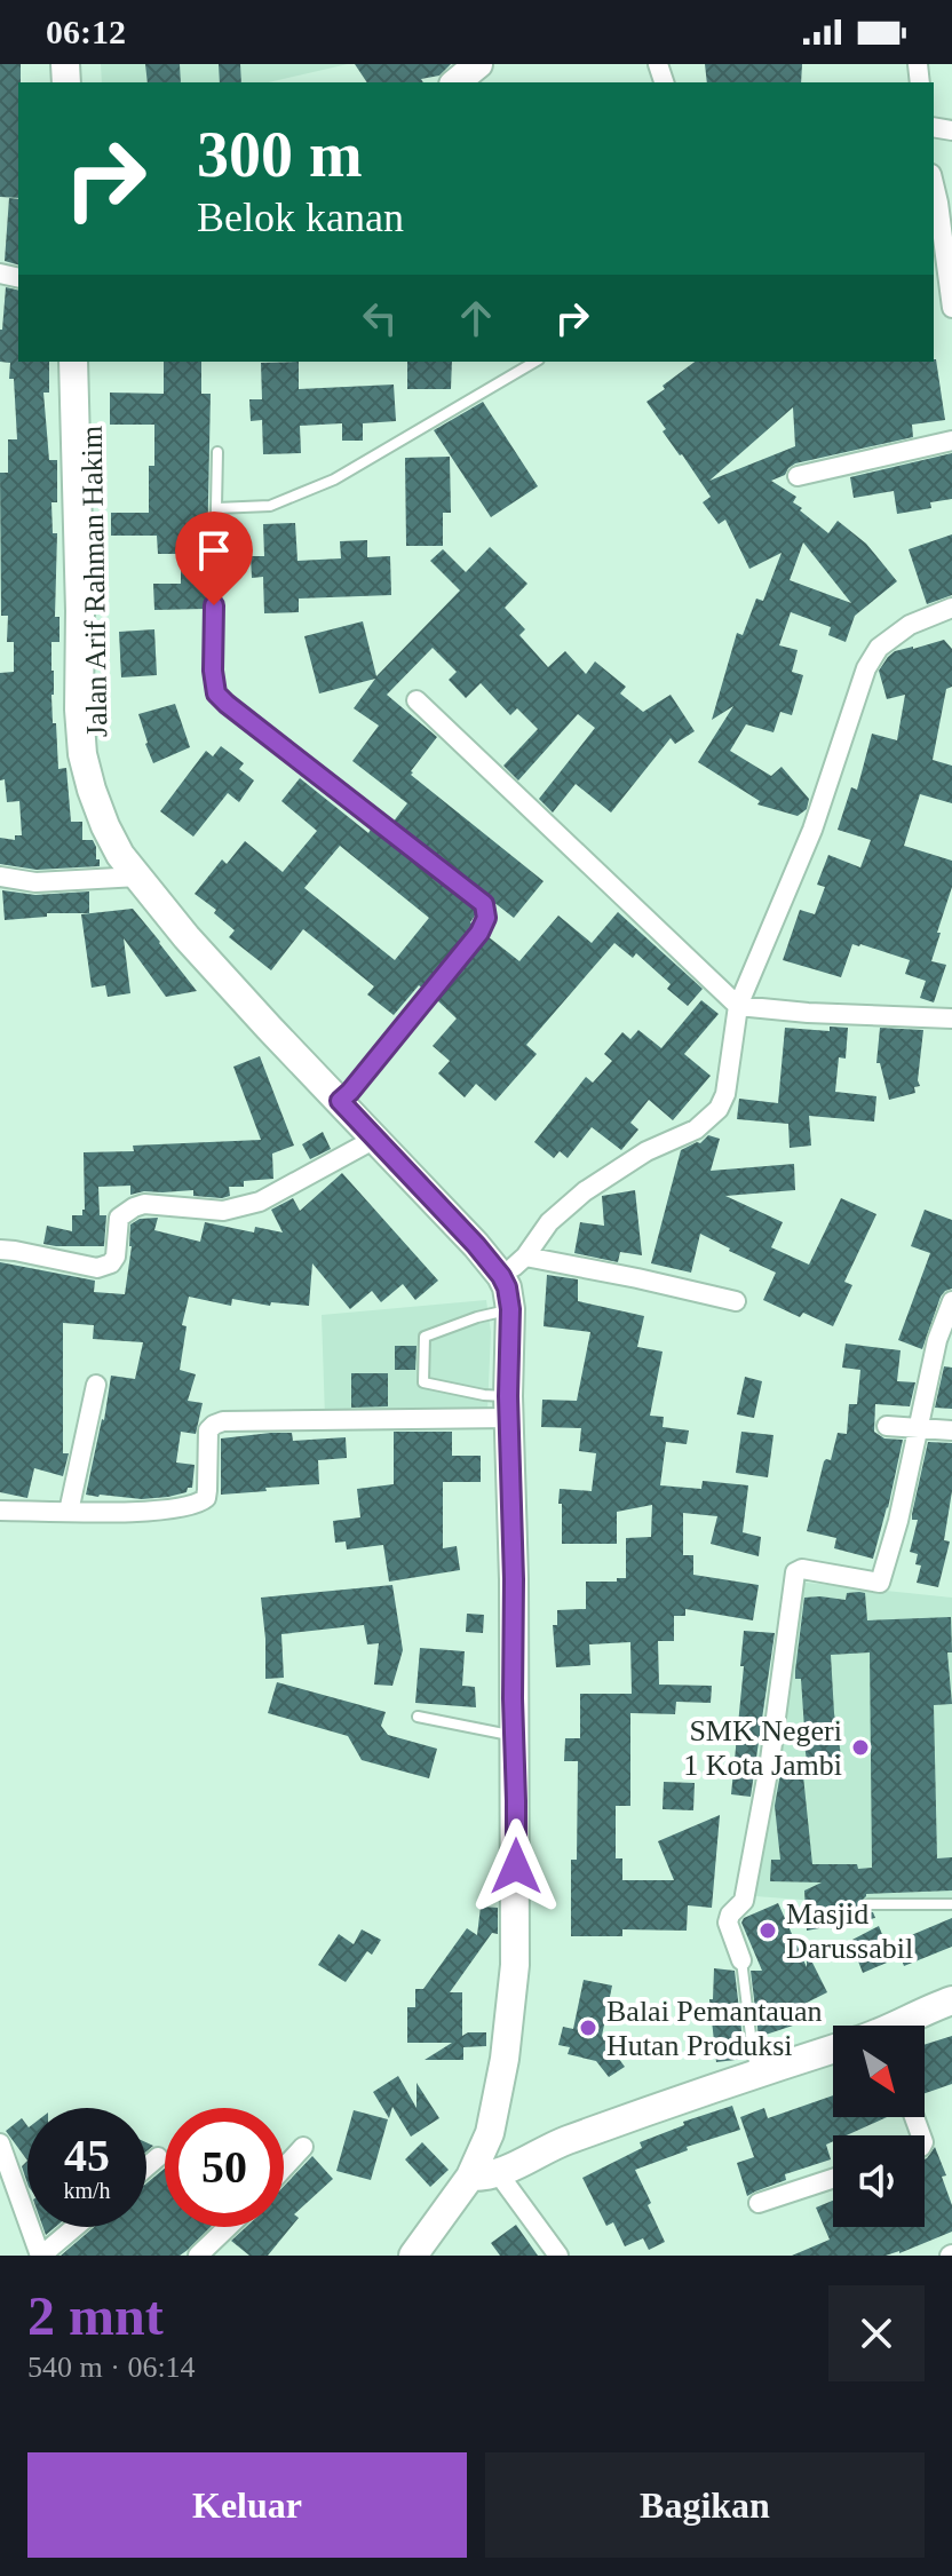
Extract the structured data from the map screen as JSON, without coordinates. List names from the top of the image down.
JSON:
{
  "streets": {
    "main road": ["Jalan Arif Rahman Hakim"]
  },
  "places": ["SMK Negeri 1 Kota Jambi", "Masjid Darussabil", "Balai Pemantauan Hutan Produksi"],
  "north": "bottom right",
  "page": {
    "status": "06:12",
    "turn": ["300 m", "Belok kanan"],
    "speed": "45 km/h",
    "limit": "50",
    "heading": ["2 mnt", "540 m · 06:14"],
    "buttons": ["Keluar", "Bagikan"]
  }
}
